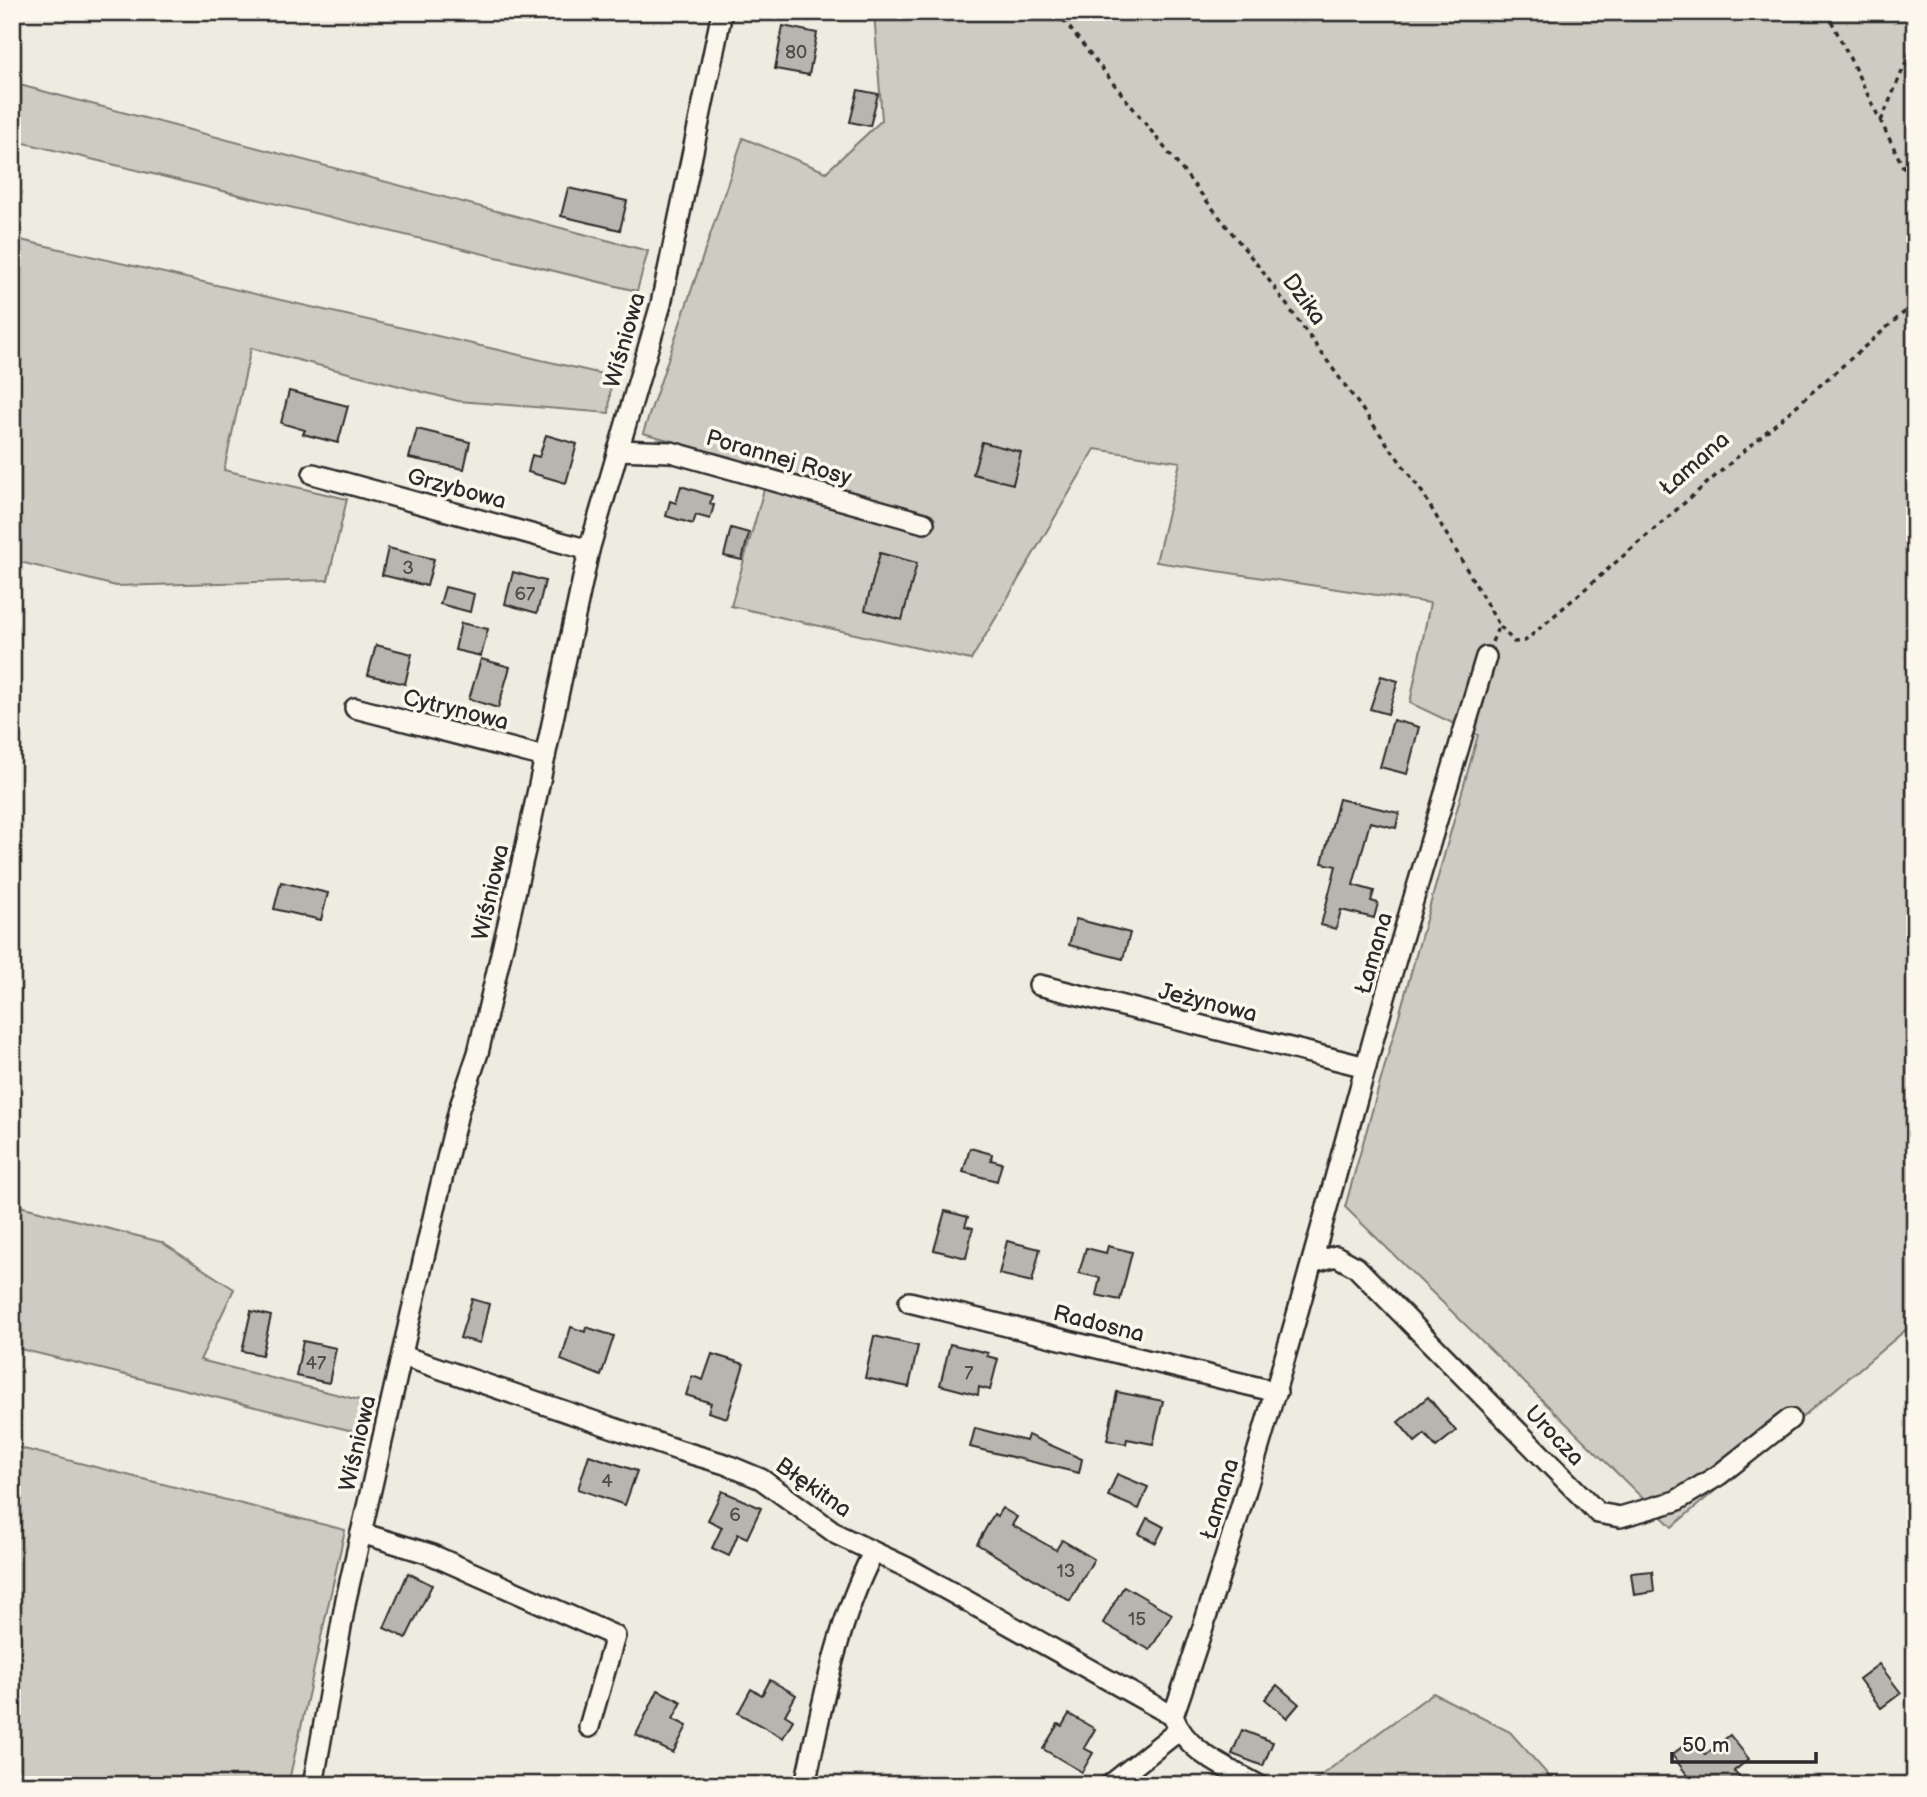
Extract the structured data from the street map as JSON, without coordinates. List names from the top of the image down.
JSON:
{
  "streets": {
    "street": [
      "Wiśniowa",
      "Porannej Rosy",
      "Łamana",
      "Grzybowa",
      "Cytrynowa",
      "Jeżynowa",
      "Radosna",
      "Urocza",
      "Błękitna"
    ],
    "path": ["Dzika"]
  },
  "crossings": [
    ["Dzika", "Łamana"],
    ["Wiśniowa", "Porannej Rosy"],
    ["Wiśniowa", "Grzybowa"],
    ["Wiśniowa", "Cytrynowa"],
    ["Wiśniowa", "Błękitna"],
    ["Łamana", "Jeżynowa"],
    ["Łamana", "Radosna"],
    ["Łamana", "Urocza"],
    ["Łamana", "Błękitna"]
  ],
  "house_numbers": [
    "80",
    "3",
    "67",
    "47",
    "7",
    "4",
    "6",
    "13",
    "15"
  ],
  "scale_bar": "50 m"
}
